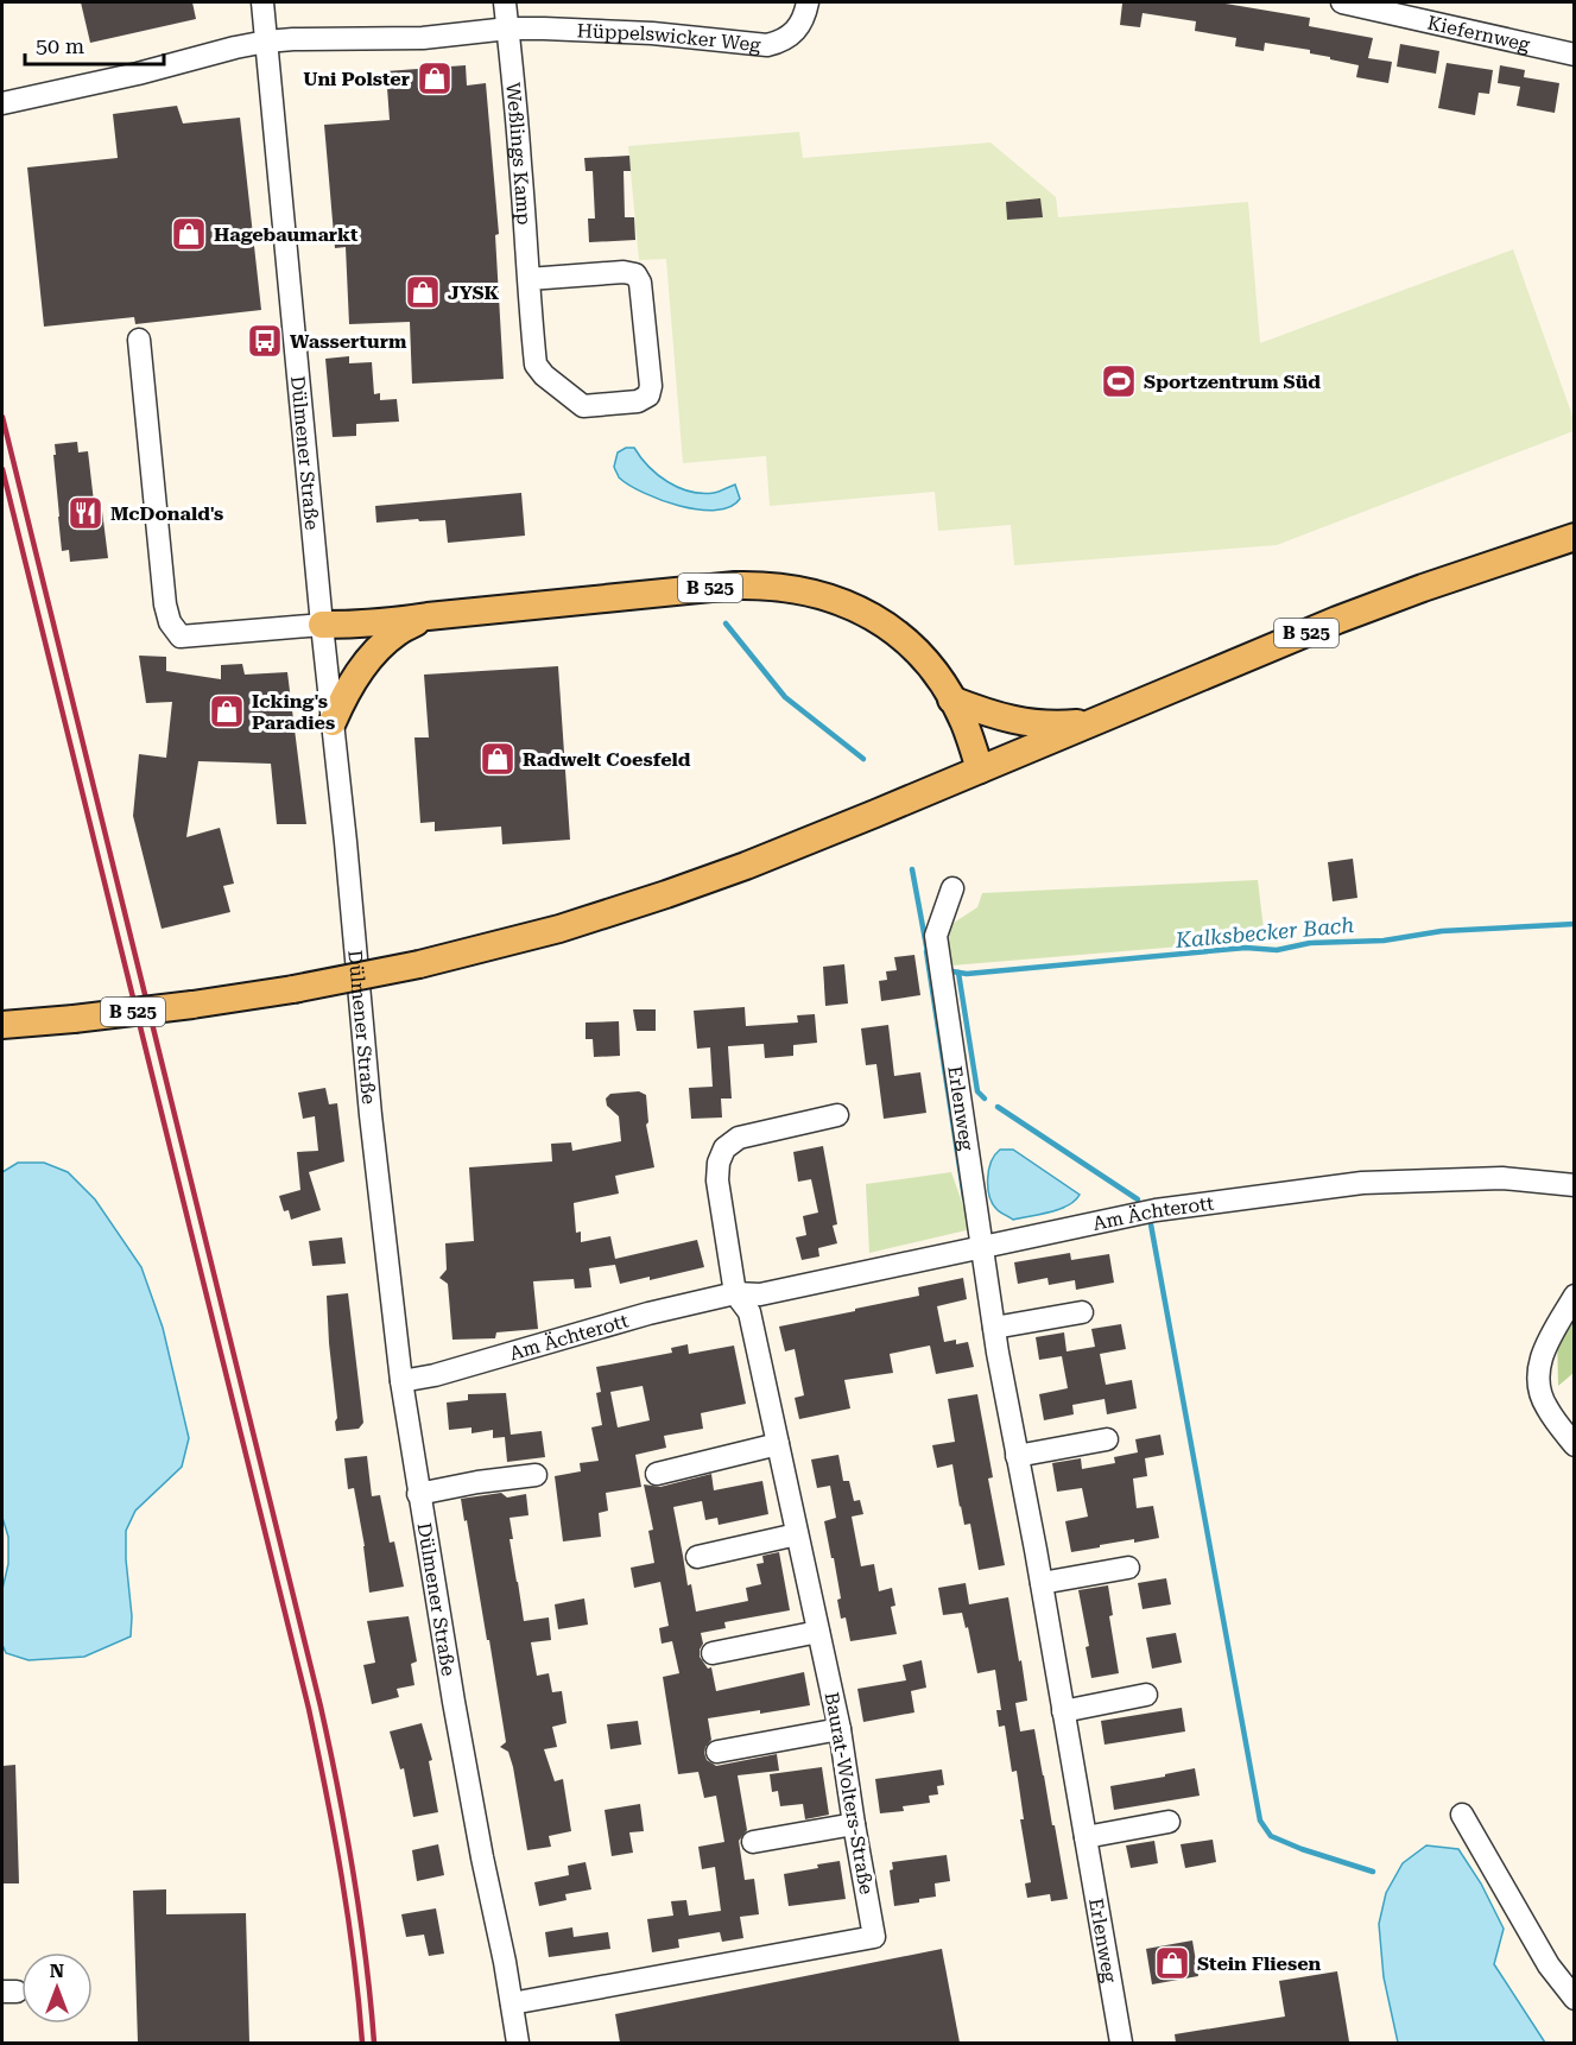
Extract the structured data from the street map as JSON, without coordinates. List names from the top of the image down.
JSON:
{
  "streets": {
    "main road": ["B 525"],
    "street": [
      "Kiefernweg",
      "Hüppelswicker Weg",
      "Weßlings Kamp",
      "Dülmener Straße",
      "Erlenweg",
      "Am Ächterott",
      "Baurat-Wolters-Straße"
    ]
  },
  "crossings": [
    ["Hüppelswicker Weg", "Weßlings Kamp"],
    ["Dülmener Straße", "B 525"],
    ["Dülmener Straße", "Am Ächterott"],
    ["Dülmener Straße", "Baurat-Wolters-Straße"],
    ["Erlenweg", "Am Ächterott"],
    ["Am Ächterott", "Baurat-Wolters-Straße"]
  ],
  "water": ["Kalksbecker Bach"],
  "places": {
    "shop": [
      "Uni Polster",
      "Hagebaumarkt",
      "JYSK",
      "Icking's Paradies",
      "Radwelt Coesfeld",
      "Stein Fliesen"
    ],
    "bus stop": ["Wasserturm"],
    "sports": ["Sportzentrum Süd"],
    "restaurant": ["McDonald's"]
  },
  "scale_bar": "50 m",
  "north": "top"
}
